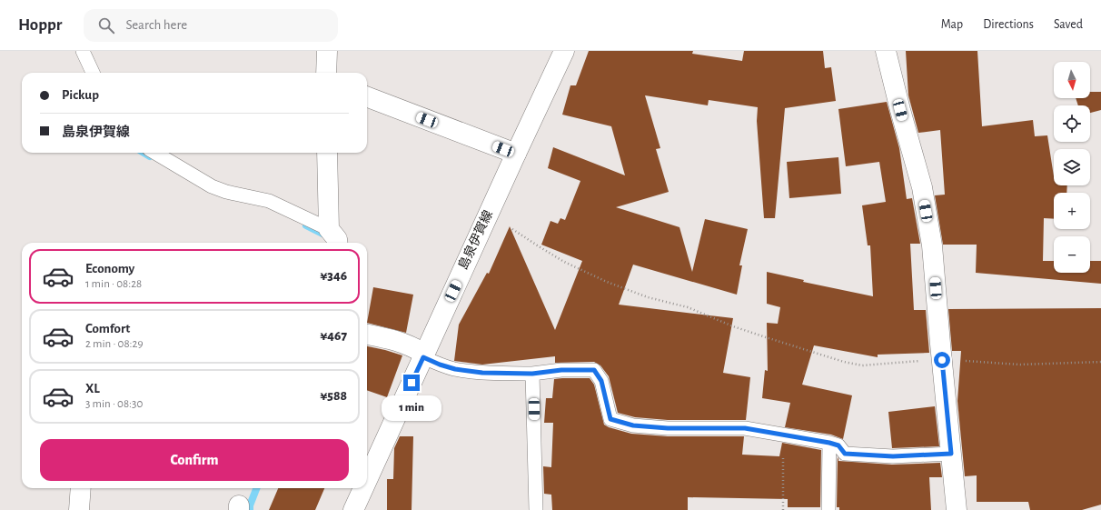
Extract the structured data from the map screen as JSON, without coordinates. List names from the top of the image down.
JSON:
{
  "streets": {
    "street": ["島泉伊賀線"]
  },
  "north": "bottom",
  "page": {
    "header": "Hoppr",
    "search": "Search here",
    "nav": ["Map", "Directions", "Saved"],
    "map_buttons": ["+", "−"],
    "banner": ["Pickup", "島泉伊賀線"],
    "list": [
      {
        "name": "Economy",
        "note": "1 min · 08:28",
        "value": "¥346"
      },
      {
        "name": "Comfort",
        "note": "2 min · 08:29",
        "value": "¥467"
      },
      {
        "name": "XL",
        "note": "3 min · 08:30",
        "value": "¥588"
      }
    ],
    "bubble": "1 min",
    "buttons": "Confirm"
  }
}
